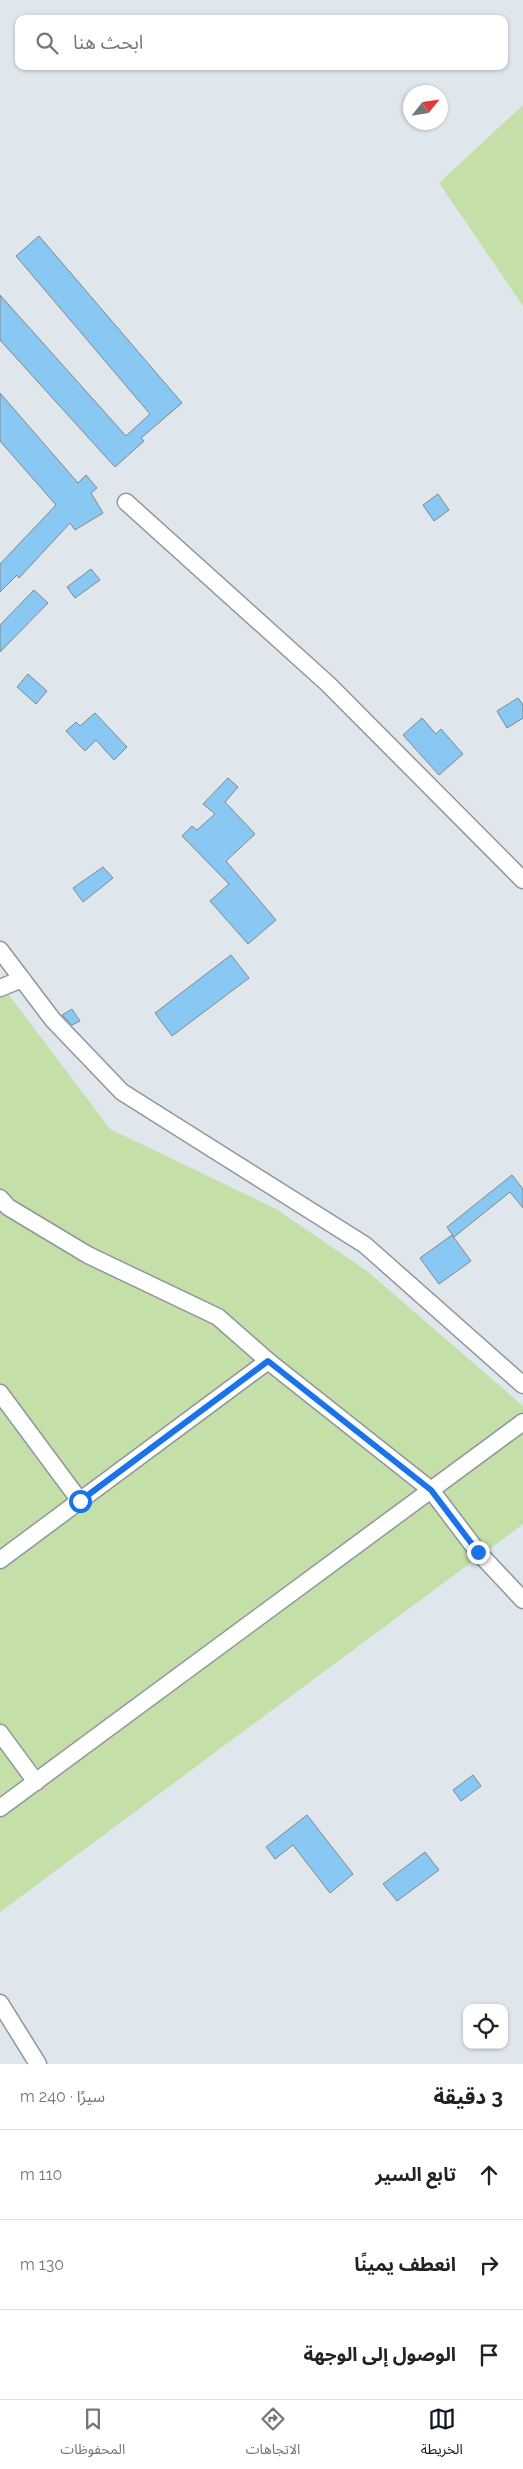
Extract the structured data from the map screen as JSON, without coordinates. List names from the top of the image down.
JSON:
{
  "north": "top right",
  "page": {
    "search": "ابحث هنا",
    "heading": ["3 دقيقة", "سيرًا · 240 m"],
    "list": [
      ["تابع السير", "110 m"],
      ["انعطف يمينًا", "130 m"],
      "الوصول إلى الوجهة"
    ],
    "nav": ["الخريطة", "الاتجاهات", "المحفوظات"]
  }
}
